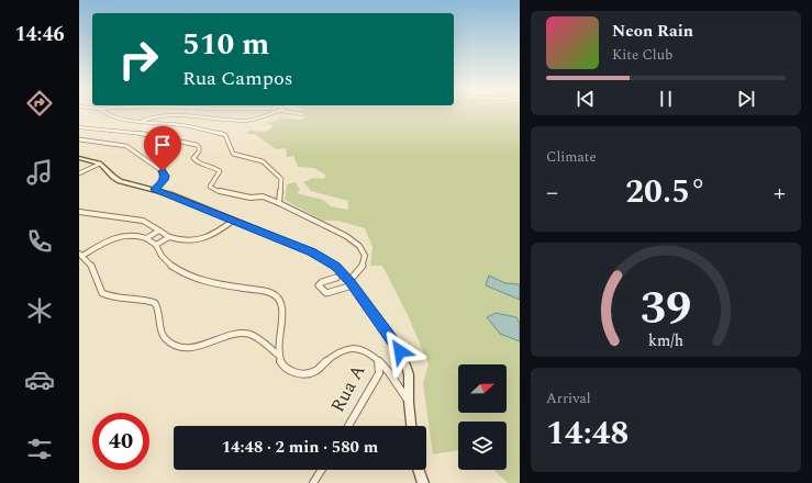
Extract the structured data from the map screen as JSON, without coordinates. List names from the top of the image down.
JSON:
{
  "streets": {
    "street": ["Rua A"]
  },
  "north": "right",
  "page": {
    "tabs": "14:46",
    "turn": ["510 m", "Rua Campos"],
    "song": ["Neon Rain", "Kite Club"],
    "tile": [
      "Climate",
      ["Arrival", "14:48"]
    ],
    "heat": ["−", "20.5°", "+"],
    "limit": "40",
    "trip": "14:48 · 2 min · 580 m",
    "gauge": ["39", "km/h"]
  }
}
